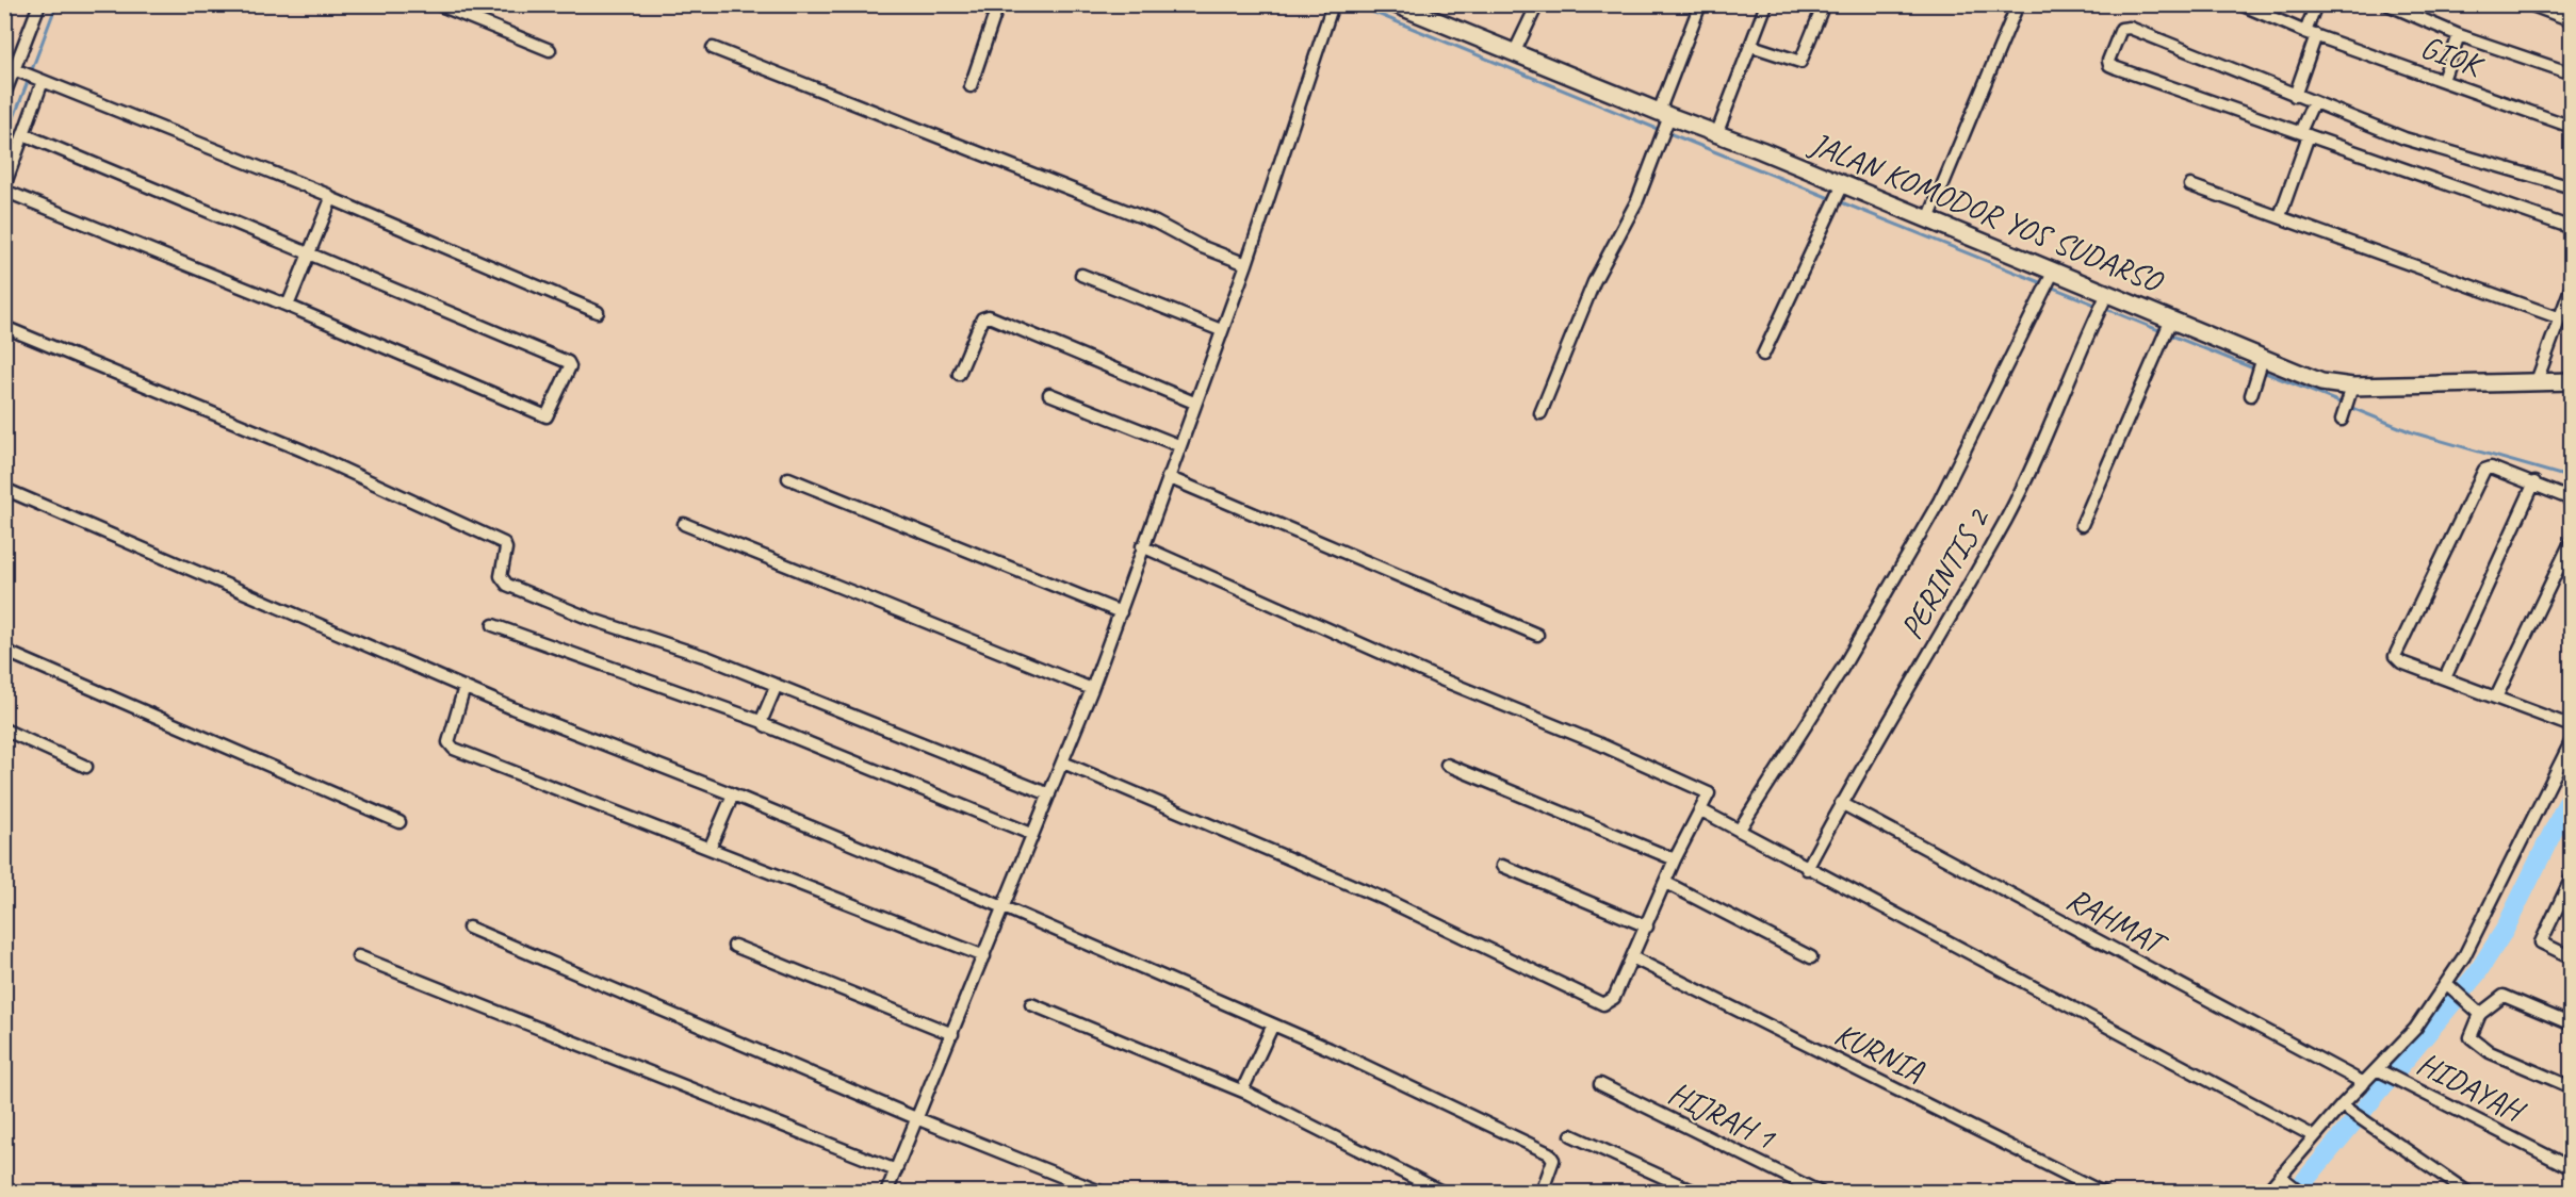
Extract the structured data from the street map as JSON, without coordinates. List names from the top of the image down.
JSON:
{
  "streets": {
    "street": [
      "GIOK",
      "JALAN KOMODOR YOS SUDARSO",
      "PERINTIS 2",
      "RAHMAT",
      "KURNIA",
      "HIDAYAH",
      "HIJRAH 1"
    ]
  },
  "crossings": [
    ["JALAN KOMODOR YOS SUDARSO", "PERINTIS 2"],
    ["PERINTIS 2", "RAHMAT"]
  ]
}
